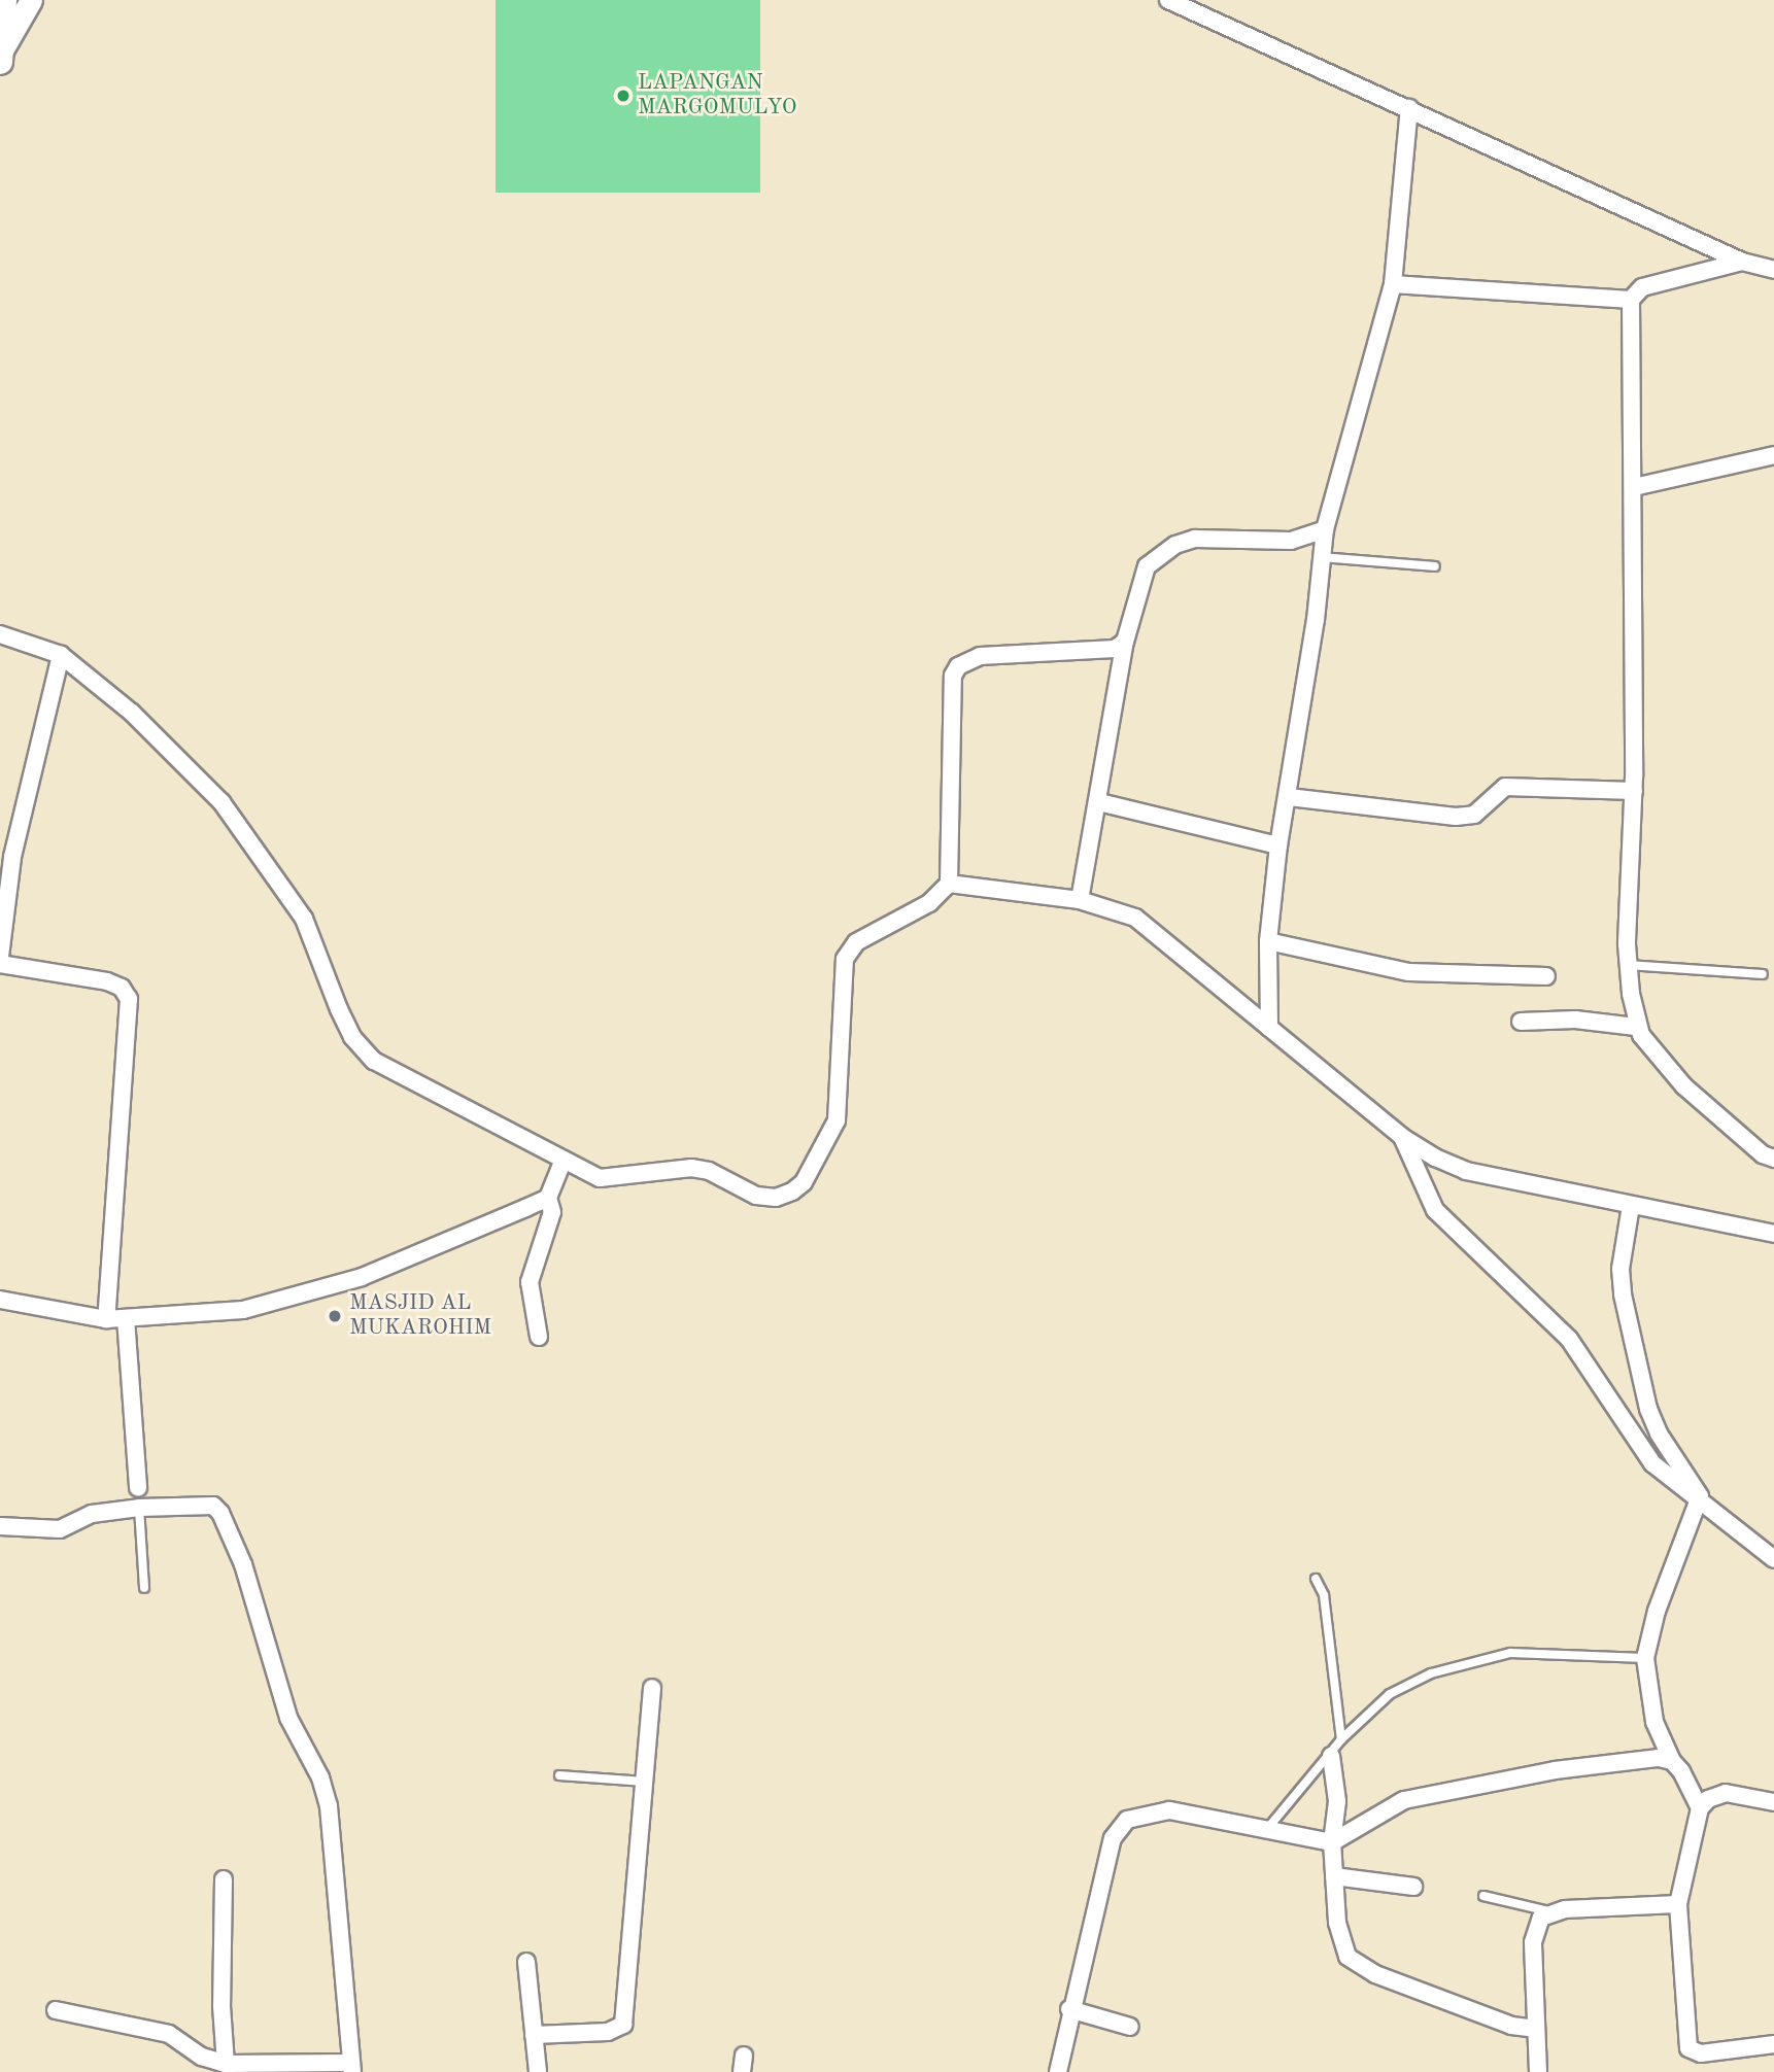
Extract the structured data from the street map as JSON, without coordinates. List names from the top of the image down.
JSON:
{
  "places": ["LAPANGAN MARGOMULYO", "MASJID AL MUKAROHIM"]
}
